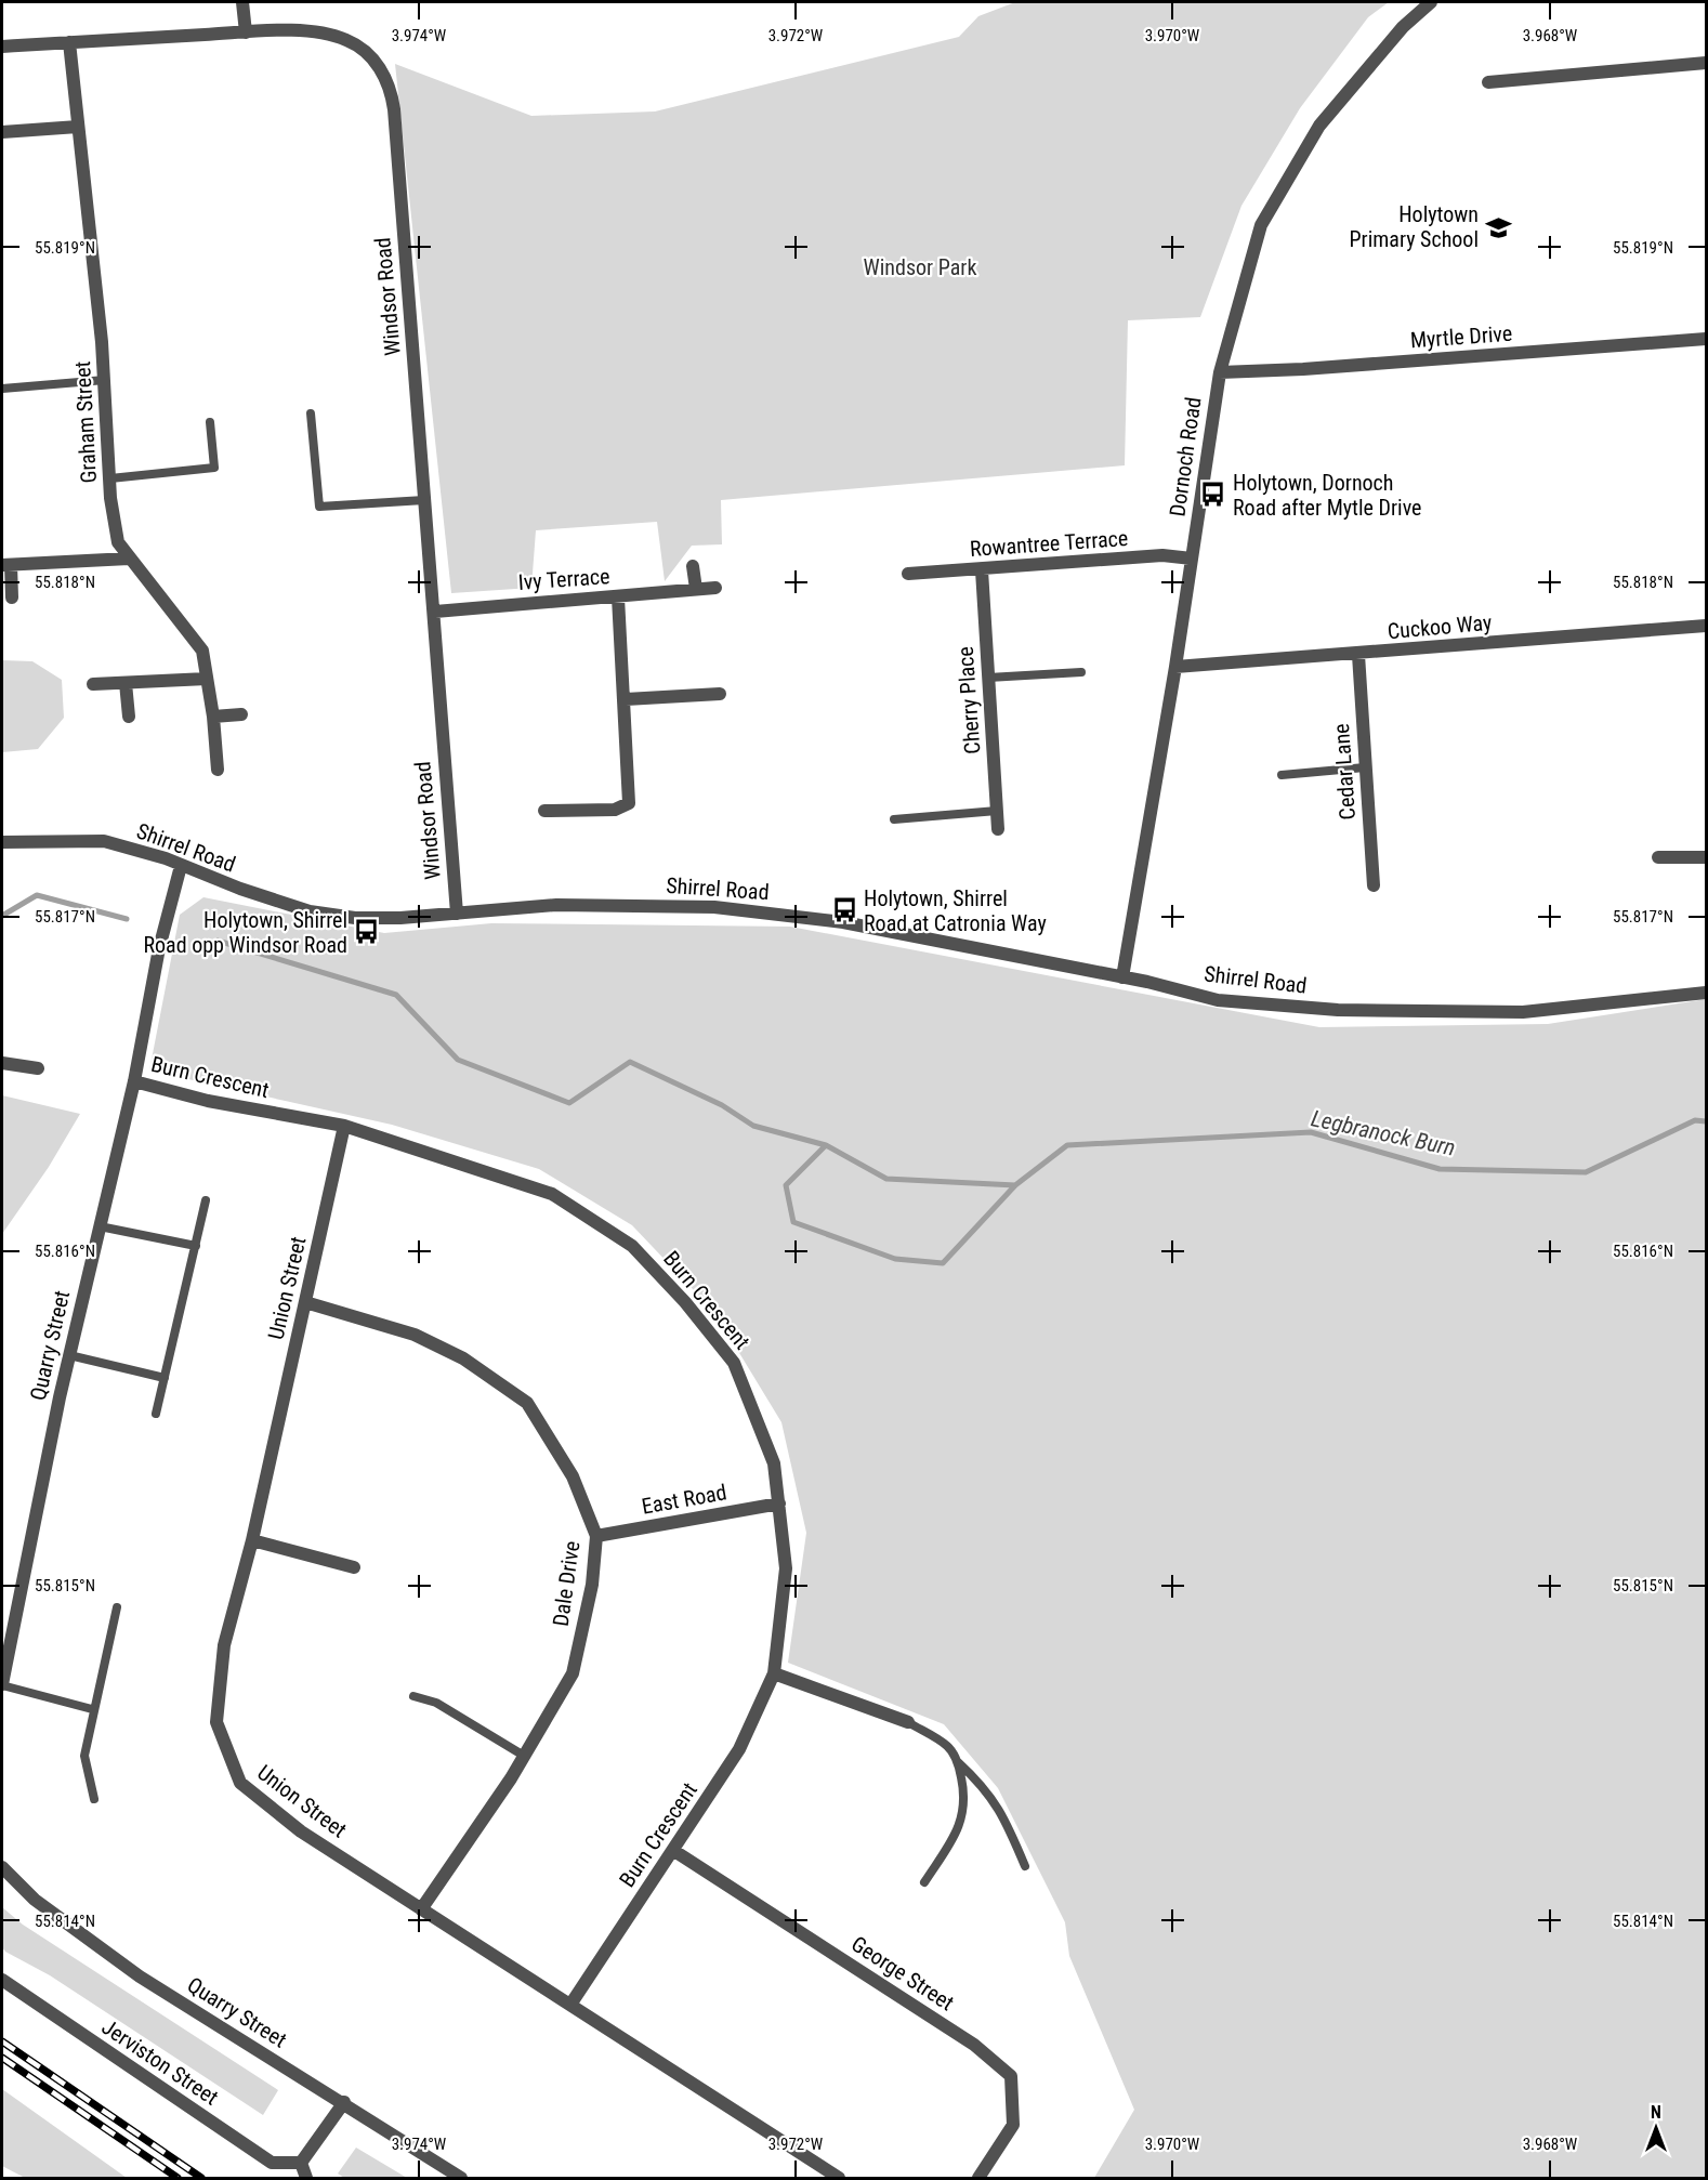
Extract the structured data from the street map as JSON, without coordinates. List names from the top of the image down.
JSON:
{
  "streets": {
    "street": [
      "Windsor Road",
      "Myrtle Drive",
      "Graham Street",
      "Dornoch Road",
      "Rowantree Terrace",
      "Ivy Terrace",
      "Cuckoo Way",
      "Cherry Place",
      "Cedar Lane",
      "Shirrel Road",
      "Burn Crescent",
      "Union Street",
      "Quarry Street",
      "East Road",
      "Dale Drive",
      "George Street",
      "Jerviston Street"
    ]
  },
  "crossings": [
    ["Windsor Road", "Graham Street"],
    ["Windsor Road", "Ivy Terrace"],
    ["Windsor Road", "Shirrel Road"],
    ["Myrtle Drive", "Dornoch Road"],
    ["Dornoch Road", "Rowantree Terrace"],
    ["Dornoch Road", "Cuckoo Way"],
    ["Dornoch Road", "Shirrel Road"],
    ["Rowantree Terrace", "Cherry Place"],
    ["Cuckoo Way", "Cedar Lane"],
    ["Shirrel Road", "Quarry Street"],
    ["Burn Crescent", "Union Street"],
    ["Burn Crescent", "Quarry Street"],
    ["Burn Crescent", "East Road"],
    ["Burn Crescent", "George Street"],
    ["Union Street", "Dale Drive"],
    ["East Road", "Dale Drive"]
  ],
  "water": ["Legbranock Burn"],
  "parks": ["Windsor Park"],
  "places": {
    "school or university": ["Holytown Primary School"],
    "bus stop": ["Holytown, Dornoch Road after Mytle Drive", "Holytown, Shirrel Road at Catronia Way", "Holytown, Shirrel Road opp Windsor Road"]
  },
  "north": "top",
  "coordinates": [
    "3.974°W",
    "3.972°W",
    "3.970°W",
    "3.968°W",
    "55.819°N",
    "55.818°N",
    "55.817°N",
    "55.816°N",
    "55.815°N",
    "55.814°N"
  ]
}
